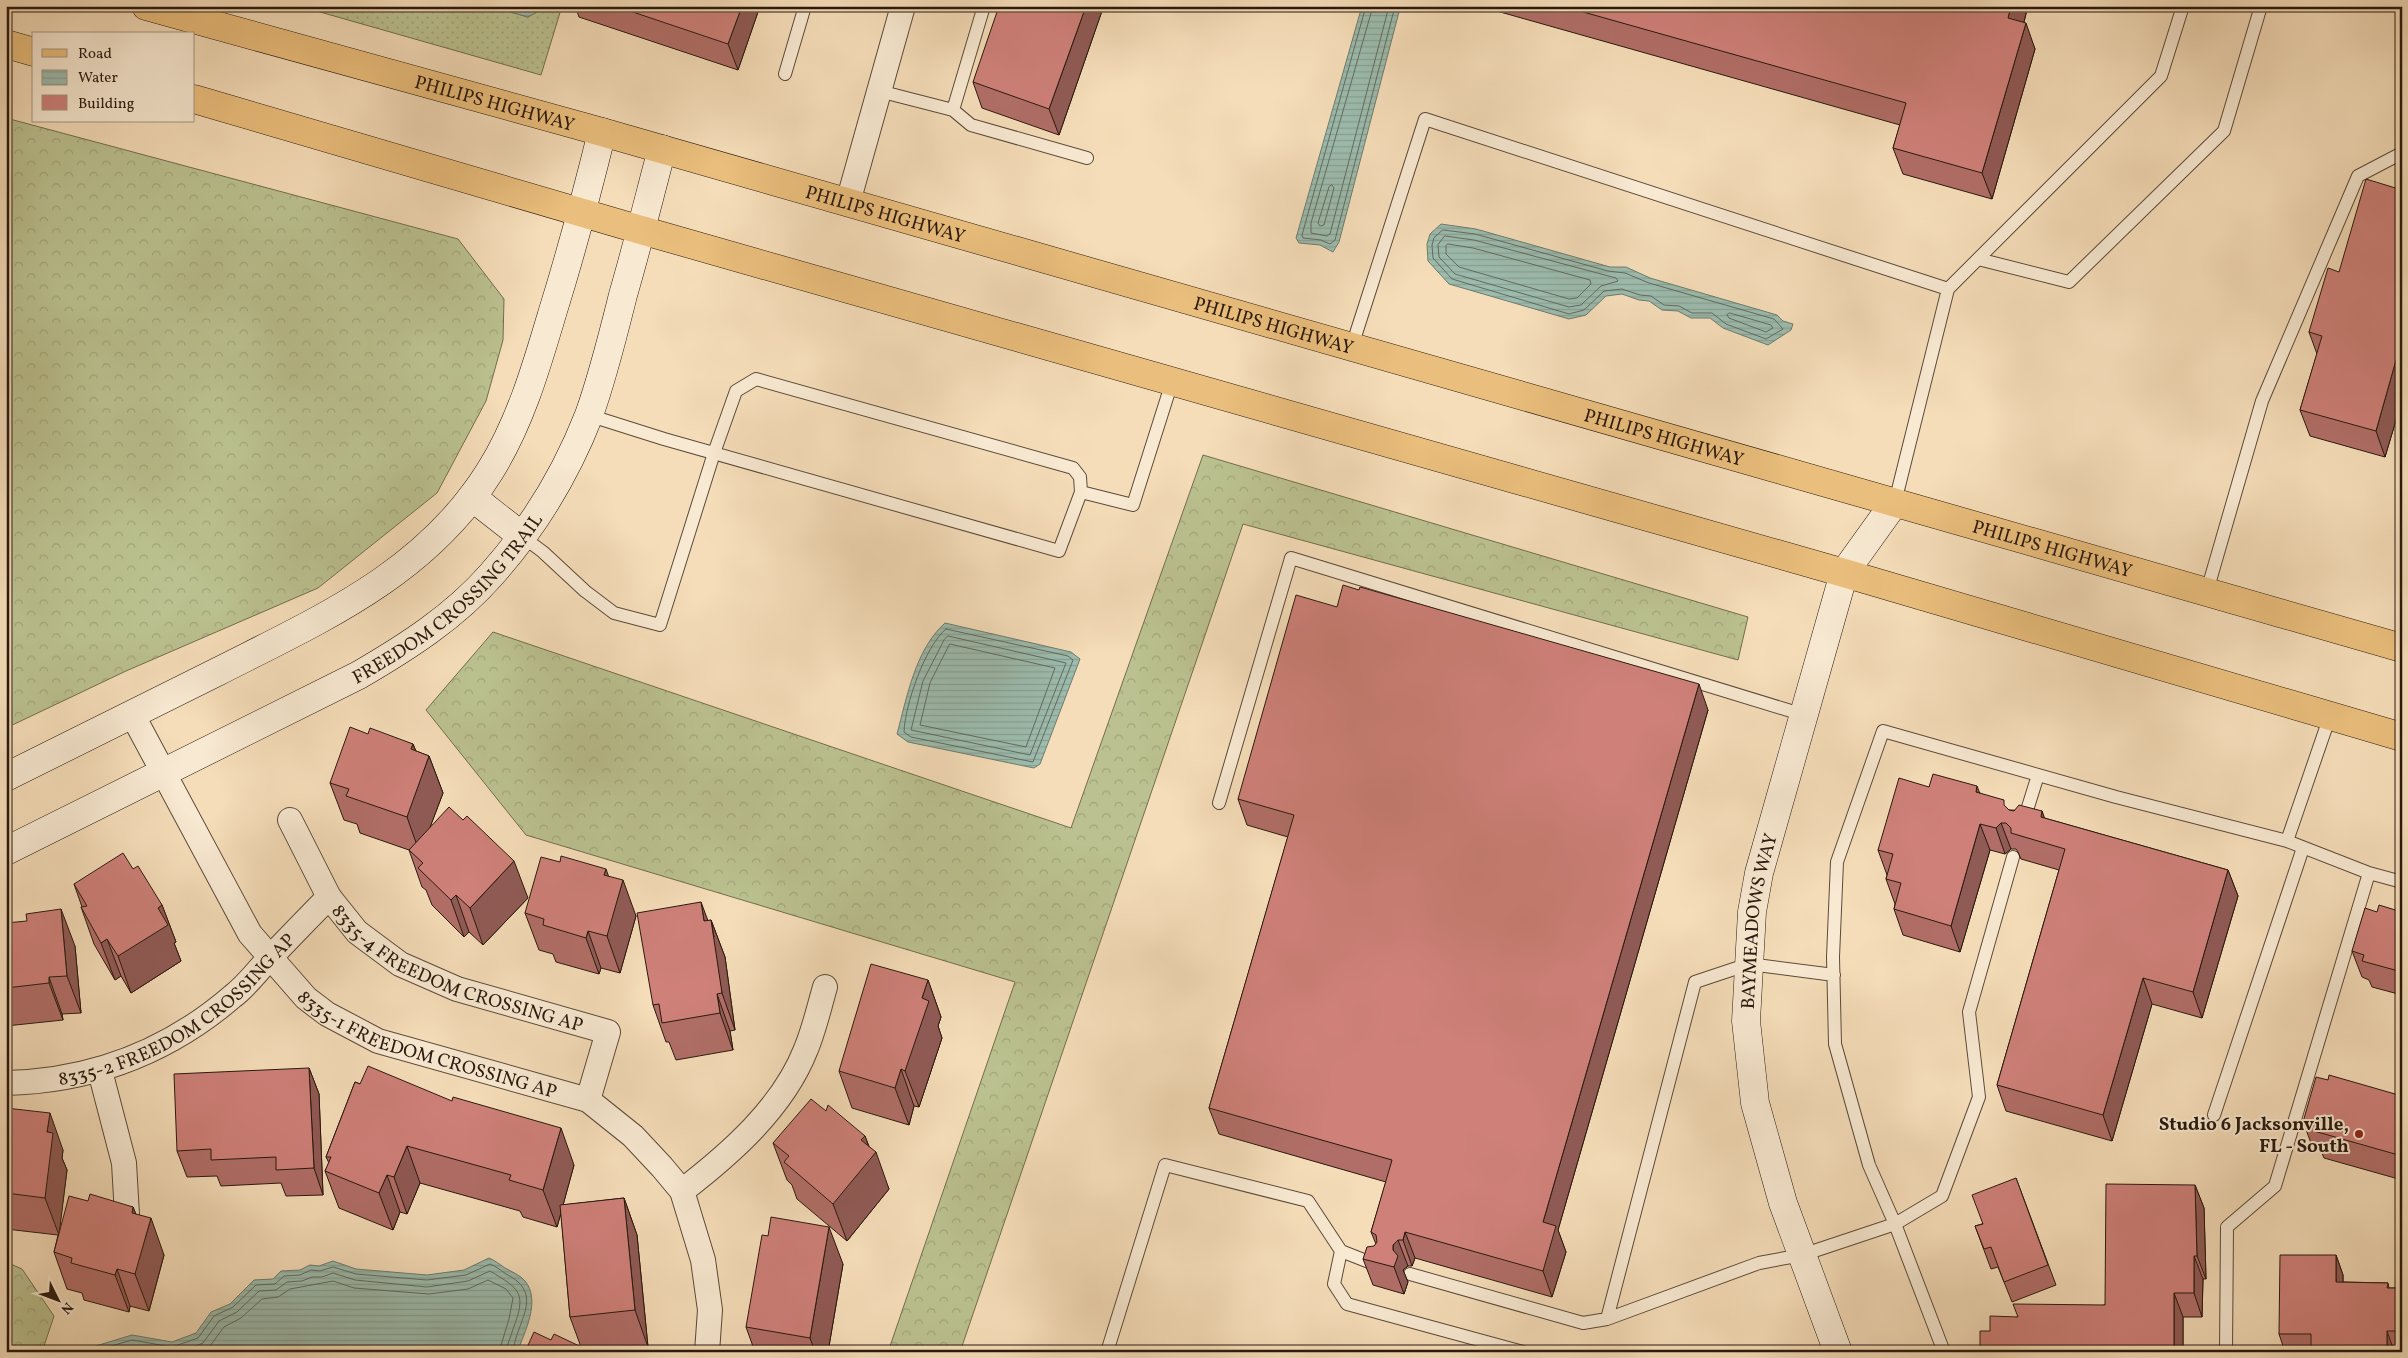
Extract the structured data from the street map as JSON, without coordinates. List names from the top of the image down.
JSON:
{
  "streets": {
    "main road": ["PHILIPS HIGHWAY"],
    "street": [
      "FREEDOM CROSSING TRAIL",
      "BAYMEADOWS WAY",
      "8335-4 FREEDOM CROSSING AP",
      "8335-2 FREEDOM CROSSING AP",
      "8335-1 FREEDOM CROSSING AP"
    ]
  },
  "crossings": [
    ["PHILIPS HIGHWAY", "FREEDOM CROSSING TRAIL"],
    ["PHILIPS HIGHWAY", "BAYMEADOWS WAY"],
    ["FREEDOM CROSSING TRAIL", "8335-1 FREEDOM CROSSING AP"],
    ["8335-4 FREEDOM CROSSING AP", "8335-2 FREEDOM CROSSING AP"],
    ["8335-4 FREEDOM CROSSING AP", "8335-1 FREEDOM CROSSING AP"],
    ["8335-2 FREEDOM CROSSING AP", "8335-1 FREEDOM CROSSING AP"]
  ],
  "places": ["Studio 6 Jacksonville, FL - South"],
  "legend": ["Road", "Water", "Building"],
  "north": "bottom right"
}
